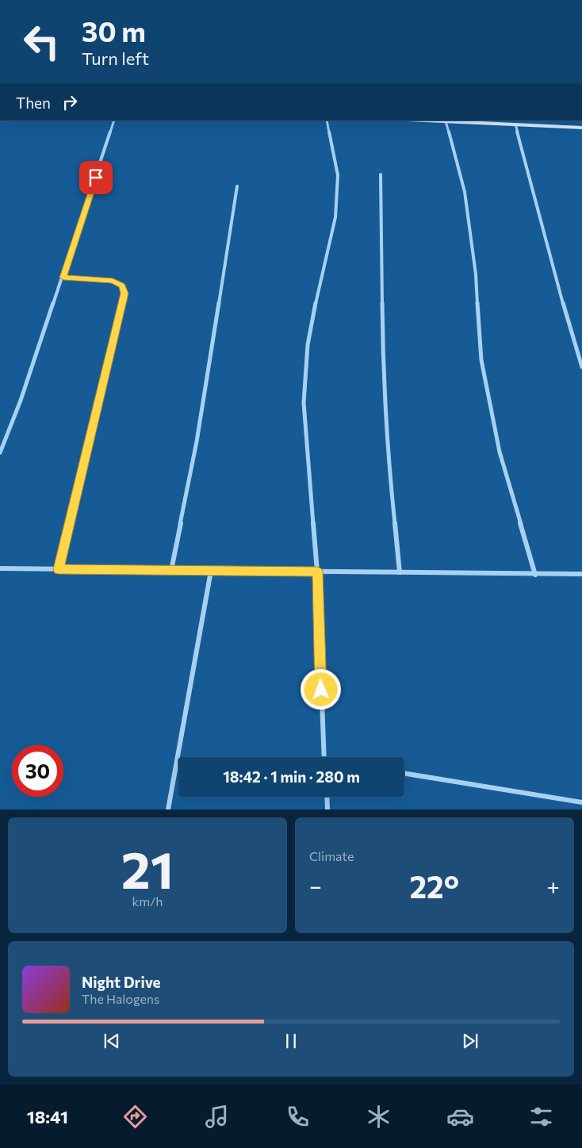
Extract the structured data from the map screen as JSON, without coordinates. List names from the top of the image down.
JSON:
{
  "page": {
    "turn": ["30 m", "Turn left"],
    "then": "Then",
    "limit": "30",
    "trip": "18:42 · 1 min · 280 m",
    "tile": [
      ["21", "km/h"],
      "Climate"
    ],
    "heat": ["−", "22°", "+"],
    "song": ["Night Drive", "The Halogens"],
    "tabs": "18:41"
  }
}
